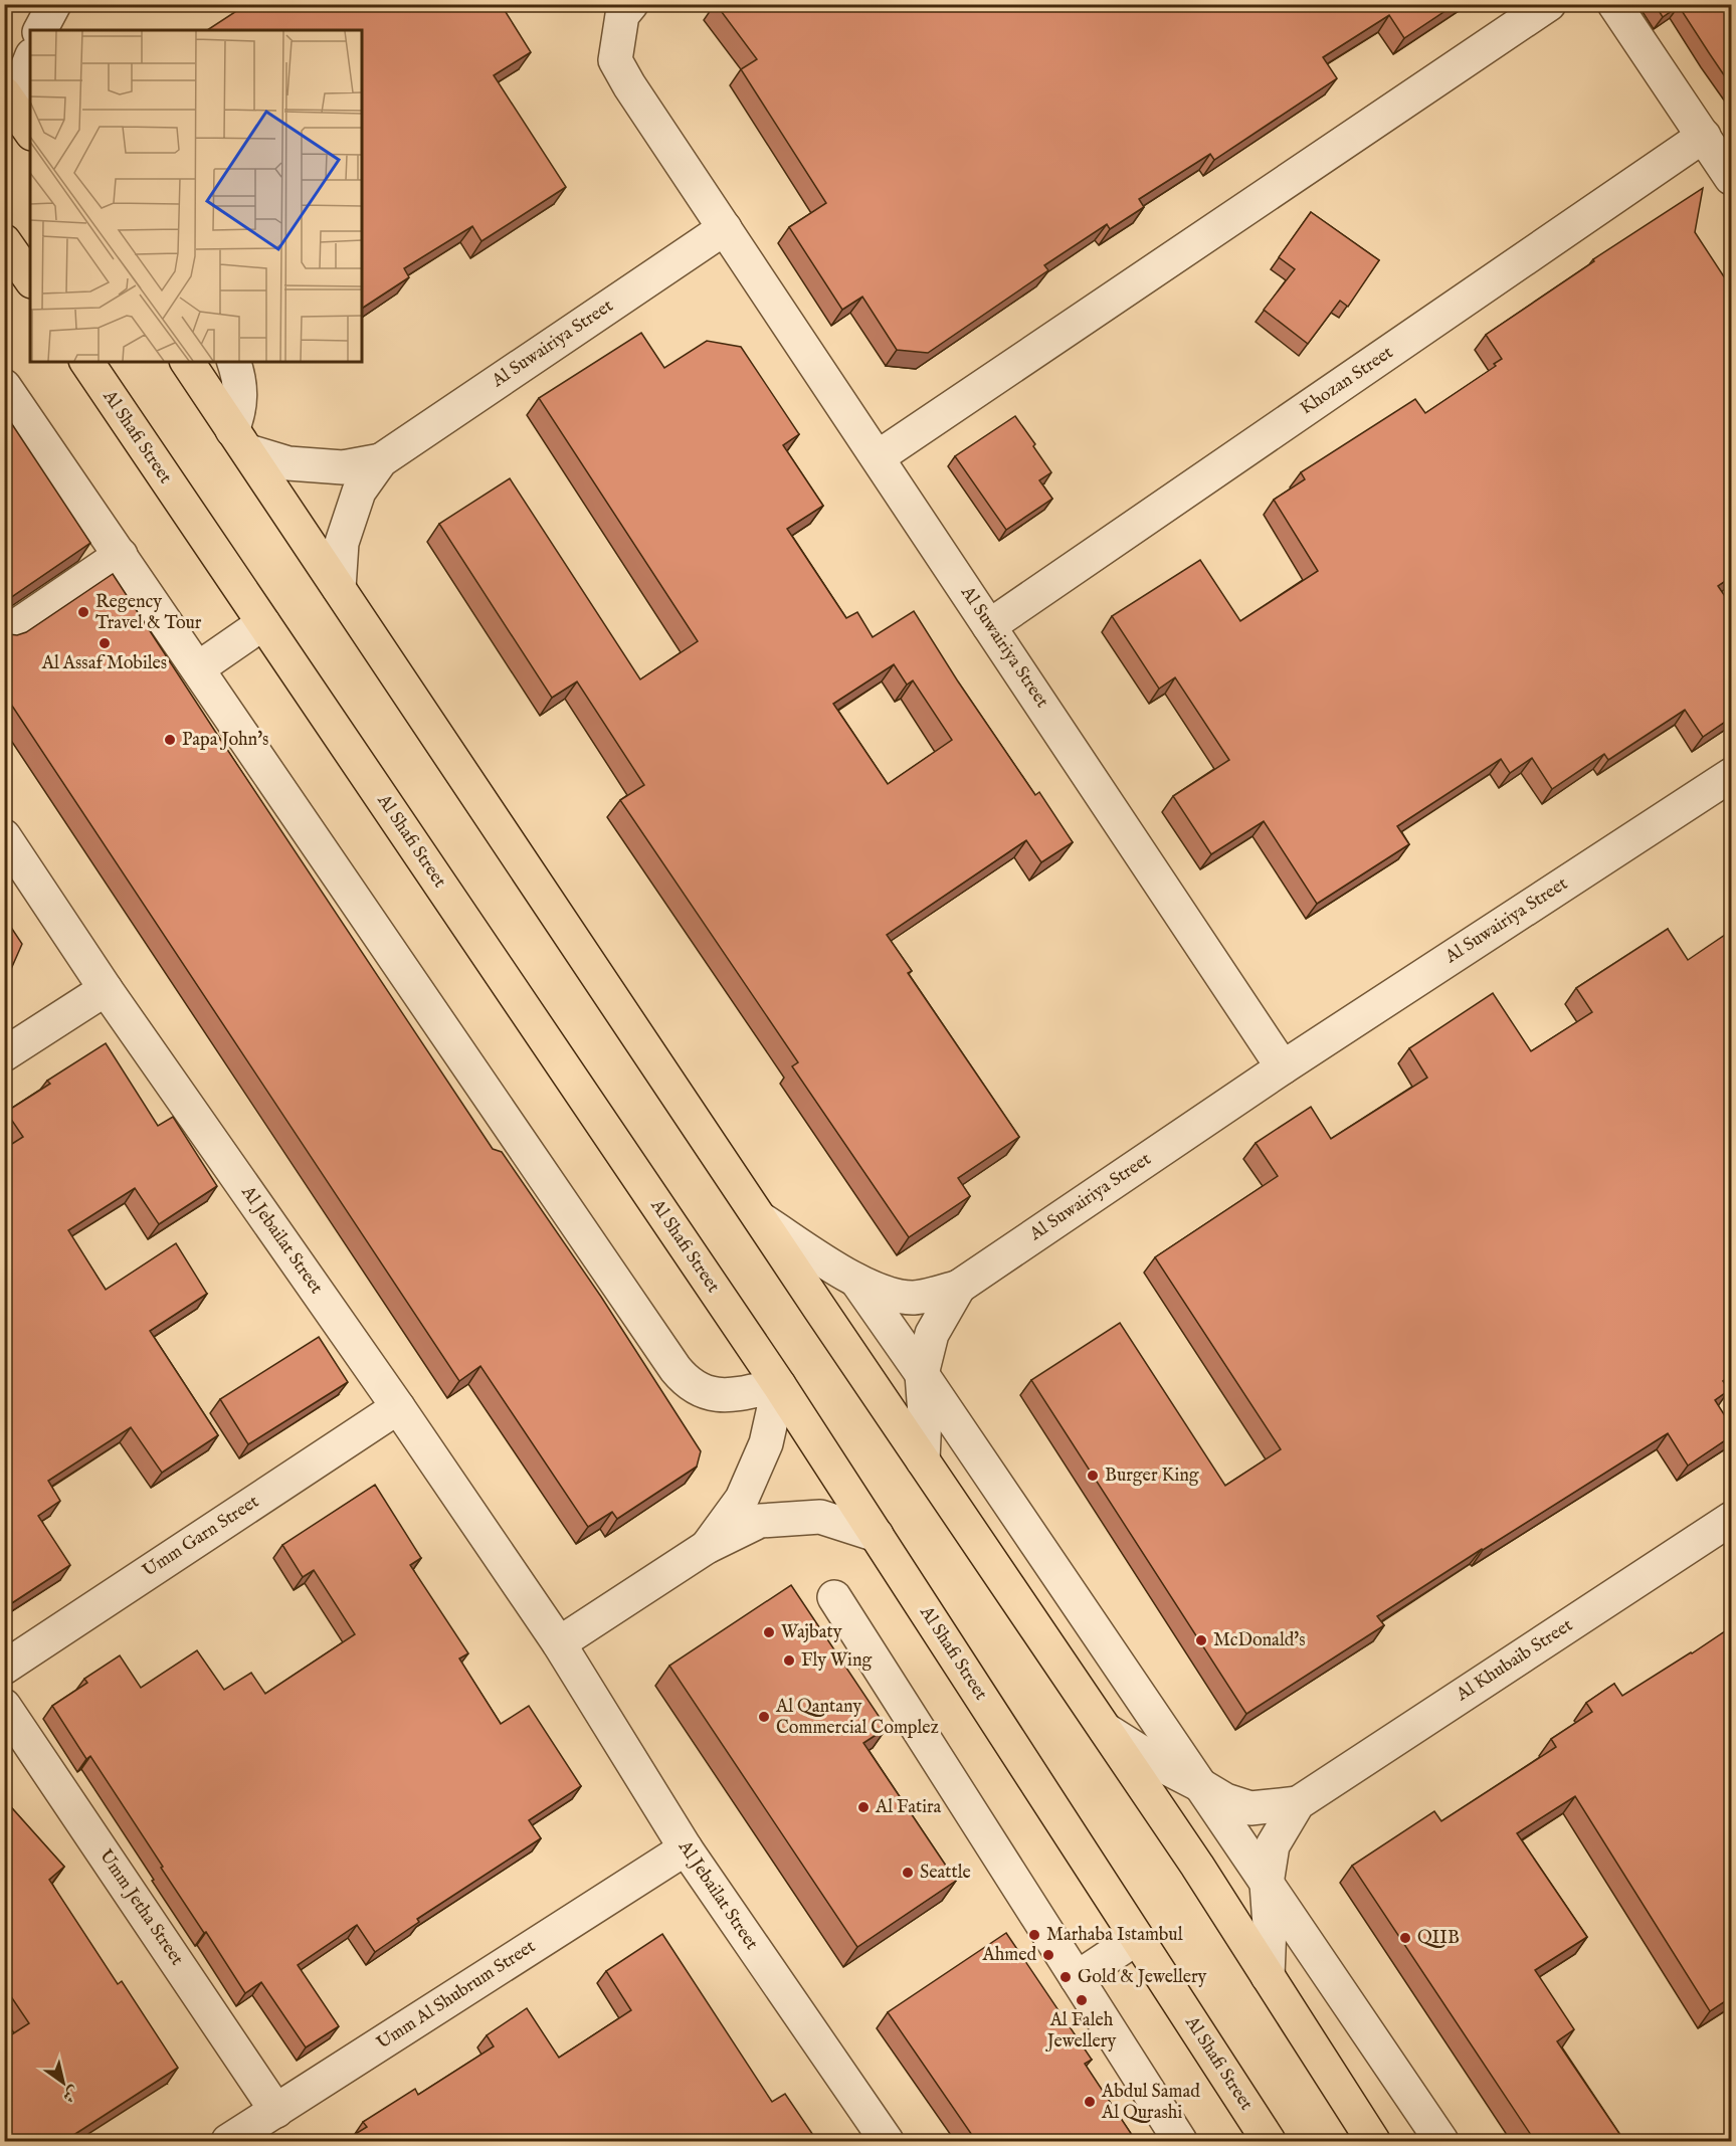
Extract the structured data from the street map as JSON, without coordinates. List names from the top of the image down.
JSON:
{
  "streets": {
    "main road": ["Al Shafi Street"],
    "street": [
      "Al Suwairiya Street",
      "Khozan Street",
      "Al Jebailat Street",
      "Umm Garn Street",
      "Al Khubaib Street",
      "Umm Jetha Street",
      "Umm Al Shubrum Street"
    ]
  },
  "crossings": [
    ["Al Suwairiya Street", "Khozan Street"],
    ["Al Jebailat Street", "Umm Garn Street"],
    ["Al Jebailat Street", "Umm Al Shubrum Street"],
    ["Umm Jetha Street", "Umm Al Shubrum Street"]
  ],
  "places": [
    "Regency Travel & Tour",
    "Al Assaf Mobiles",
    "Papa John's",
    "Burger King",
    "Wajbaty",
    "McDonald's",
    "Fly Wing",
    "Al Qantany Commercial Complez",
    "Al Fatira",
    "Seattle",
    "Marhaba Istambul",
    "QIIB",
    "Ahmed",
    "Gold & Jewellery",
    "Al Faleh Jewellery",
    "Abdul Samad Al Qurashi"
  ],
  "north": "bottom right"
}
